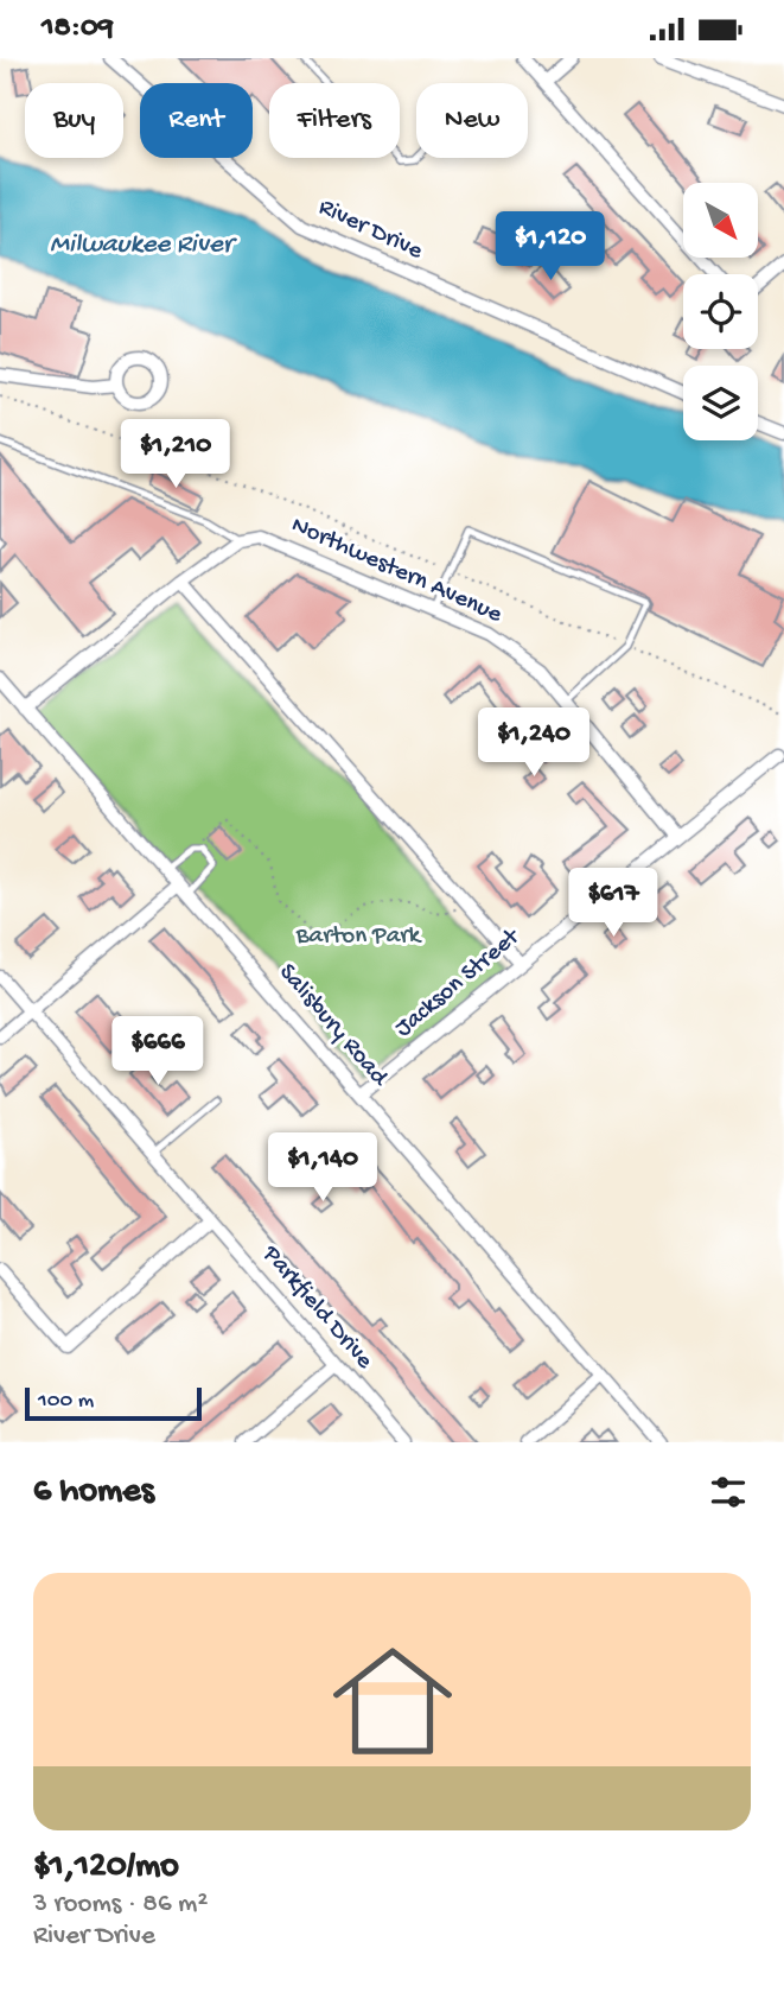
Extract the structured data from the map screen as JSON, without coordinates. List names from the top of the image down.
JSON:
{
  "streets": {
    "street": [
      "River Drive",
      "Northwestern Avenue",
      "Jackson Street",
      "Salisbury Road",
      "Parkfield Drive"
    ]
  },
  "crossings": [
    ["Northwestern Avenue", "Jackson Street"],
    ["Jackson Street", "Salisbury Road"]
  ],
  "water": ["Milwaukee River"],
  "parks": ["Barton Park"],
  "scale_bar": "100 m",
  "north": "bottom right",
  "page": {
    "status": "18:09",
    "chip": [
      "Buy",
      "Rent",
      "Filters",
      "New"
    ],
    "price": [
      "$1,120",
      "$1,210",
      "$1,240",
      "$617",
      "$666",
      "$1,140"
    ],
    "scale": "100 m",
    "heading": "6 homes",
    "list": [
      {
        "name": "$1,120/mo",
        "note": "3 rooms · 86 m² · River Drive"
      }
    ]
  }
}
